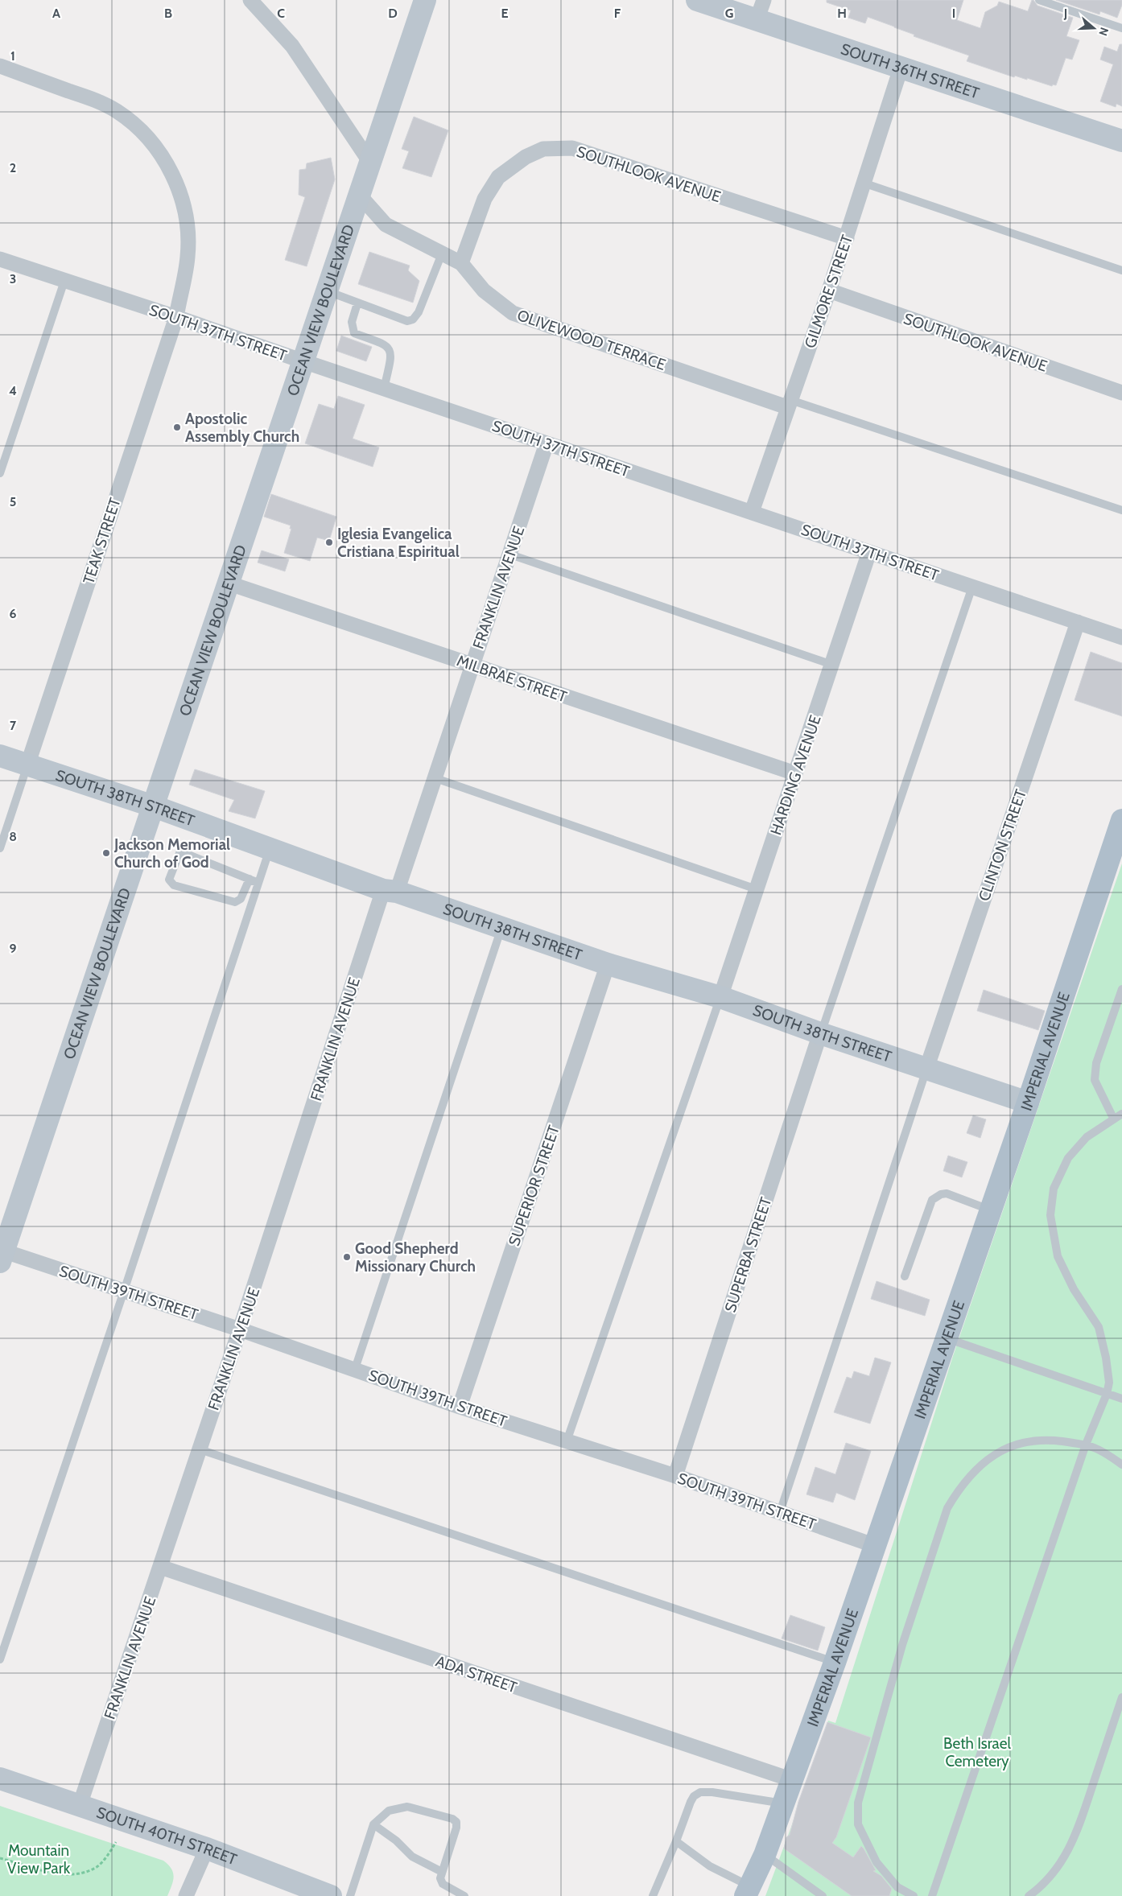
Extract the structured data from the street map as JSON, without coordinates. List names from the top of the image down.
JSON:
{
  "streets": {
    "main road": [
      "SOUTH 36TH STREET",
      "OCEAN VIEW BOULEVARD",
      "SOUTH 38TH STREET",
      "IMPERIAL AVENUE",
      "SOUTH 40TH STREET"
    ],
    "street": [
      "SOUTHLOOK AVENUE",
      "GILMORE STREET",
      "SOUTH 37TH STREET",
      "OLIVEWOOD TERRACE",
      "TEAK STREET",
      "FRANKLIN AVENUE",
      "MILBRAE STREET",
      "HARDING AVENUE",
      "CLINTON STREET",
      "SUPERIOR STREET",
      "SUPERBA STREET",
      "SOUTH 39TH STREET",
      "ADA STREET"
    ]
  },
  "crossings": [
    ["SOUTH 36TH STREET", "GILMORE STREET"],
    ["SOUTHLOOK AVENUE", "GILMORE STREET"],
    ["SOUTHLOOK AVENUE", "OLIVEWOOD TERRACE"],
    ["GILMORE STREET", "SOUTH 37TH STREET"],
    ["GILMORE STREET", "OLIVEWOOD TERRACE"],
    ["OCEAN VIEW BOULEVARD", "SOUTH 37TH STREET"],
    ["OCEAN VIEW BOULEVARD", "OLIVEWOOD TERRACE"],
    ["OCEAN VIEW BOULEVARD", "MILBRAE STREET"],
    ["OCEAN VIEW BOULEVARD", "SOUTH 38TH STREET"],
    ["OCEAN VIEW BOULEVARD", "SOUTH 39TH STREET"],
    ["SOUTH 37TH STREET", "TEAK STREET"],
    ["SOUTH 37TH STREET", "FRANKLIN AVENUE"],
    ["SOUTH 37TH STREET", "HARDING AVENUE"],
    ["SOUTH 37TH STREET", "CLINTON STREET"],
    ["TEAK STREET", "SOUTH 38TH STREET"],
    ["FRANKLIN AVENUE", "MILBRAE STREET"],
    ["FRANKLIN AVENUE", "SOUTH 38TH STREET"],
    ["FRANKLIN AVENUE", "SOUTH 39TH STREET"],
    ["FRANKLIN AVENUE", "ADA STREET"],
    ["FRANKLIN AVENUE", "SOUTH 40TH STREET"],
    ["MILBRAE STREET", "HARDING AVENUE"],
    ["HARDING AVENUE", "SOUTH 38TH STREET"],
    ["SOUTH 38TH STREET", "CLINTON STREET"],
    ["SOUTH 38TH STREET", "IMPERIAL AVENUE"],
    ["SOUTH 38TH STREET", "SUPERIOR STREET"],
    ["SOUTH 38TH STREET", "SUPERBA STREET"],
    ["IMPERIAL AVENUE", "SOUTH 39TH STREET"],
    ["IMPERIAL AVENUE", "ADA STREET"],
    ["SUPERIOR STREET", "SOUTH 39TH STREET"],
    ["SUPERBA STREET", "SOUTH 39TH STREET"]
  ],
  "parks": ["Beth Israel Cemetery", "Mountain View Park"],
  "places": [
    "Apostolic Assembly Church",
    "Iglesia Evangelica Cristiana Espiritual",
    "Jackson Memorial Church of God",
    "Good Shepherd Missionary Church"
  ],
  "north": "right",
  "grid": {
    "columns": [
      "A",
      "B",
      "C",
      "D",
      "E",
      "F",
      "G",
      "H",
      "I",
      "J"
    ],
    "rows": [
      "1",
      "2",
      "3",
      "4",
      "5",
      "6",
      "7",
      "8",
      "9"
    ]
  }
}
